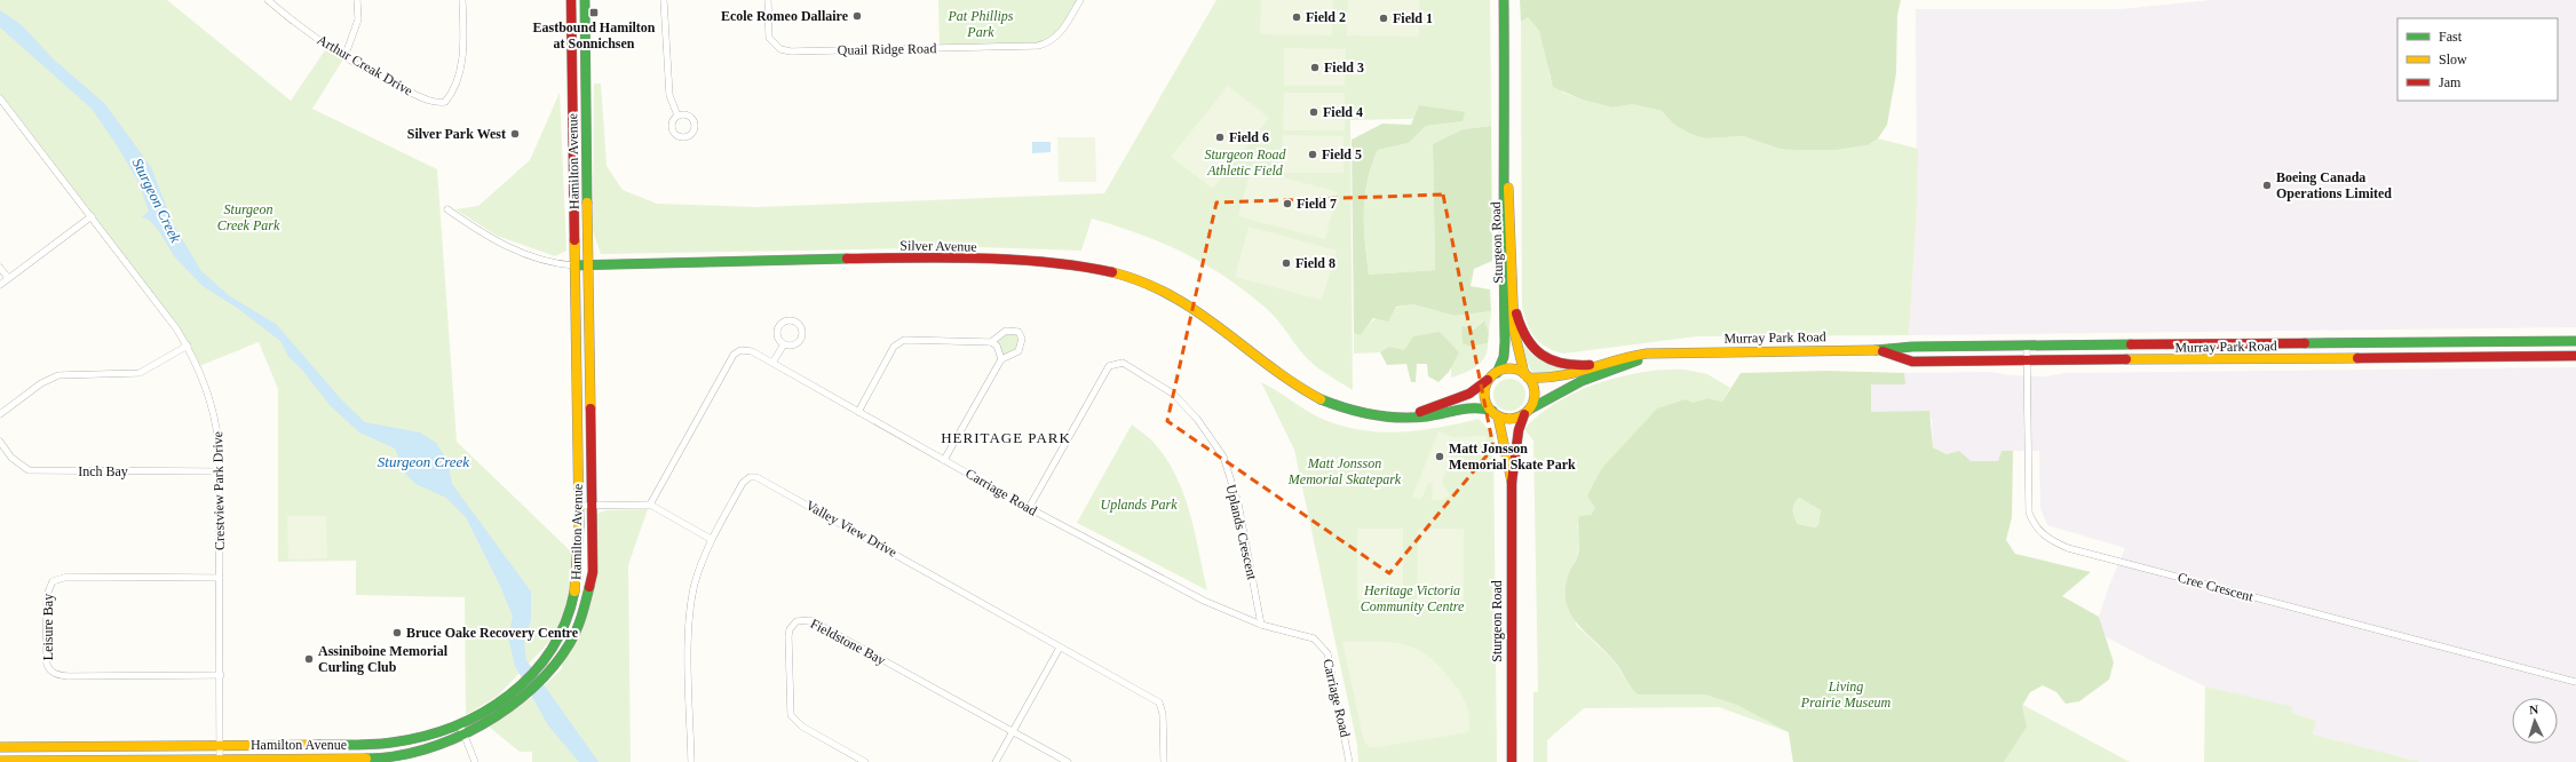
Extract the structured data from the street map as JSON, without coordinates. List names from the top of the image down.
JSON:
{
  "streets": {
    "street": [
      "Quail Ridge Road",
      "Arthur Creak Drive",
      "Hamilton Avenue",
      "Sturgeon Road",
      "Silver Avenue",
      "Murray Park Road",
      "Inch Bay",
      "Crestview Park Drive",
      "Carriage Road",
      "Valley View Drive",
      "Uplands Crescent",
      "Cree Crescent",
      "Leisure Bay",
      "Fieldstone Bay"
    ]
  },
  "crossings": [
    ["Hamilton Avenue", "Silver Avenue"],
    ["Hamilton Avenue", "Crestview Park Drive"],
    ["Sturgeon Road", "Silver Avenue"],
    ["Sturgeon Road", "Murray Park Road"],
    ["Silver Avenue", "Murray Park Road"],
    ["Murray Park Road", "Cree Crescent"],
    ["Inch Bay", "Crestview Park Drive"],
    ["Crestview Park Drive", "Leisure Bay"],
    ["Carriage Road", "Uplands Crescent"]
  ],
  "districts": ["HERITAGE PARK"],
  "water": ["Sturgeon Creek"],
  "parks": [
    "Pat Phillips Park",
    "Sturgeon Road Athletic Field",
    "Sturgeon Creek Park",
    "Matt Jonsson Memorial Skatepark",
    "Uplands Park",
    "Heritage Victoria Community Centre",
    "Living Prairie Museum"
  ],
  "places": {
    "transit": ["Eastbound Hamilton at Sonnichsen"],
    "other": [
      "Ecole Romeo Dallaire",
      "Field 2",
      "Field 1",
      "Field 3",
      "Field 4",
      "Silver Park West",
      "Field 6",
      "Field 5",
      "Boeing Canada Operations Limited",
      "Field 7",
      "Field 8",
      "Matt Jonsson Memorial Skate Park",
      "Bruce Oake Recovery Centre",
      "Assiniboine Memorial Curling Club"
    ]
  },
  "legend": ["Fast", "Slow", "Jam"],
  "north": "top"
}
